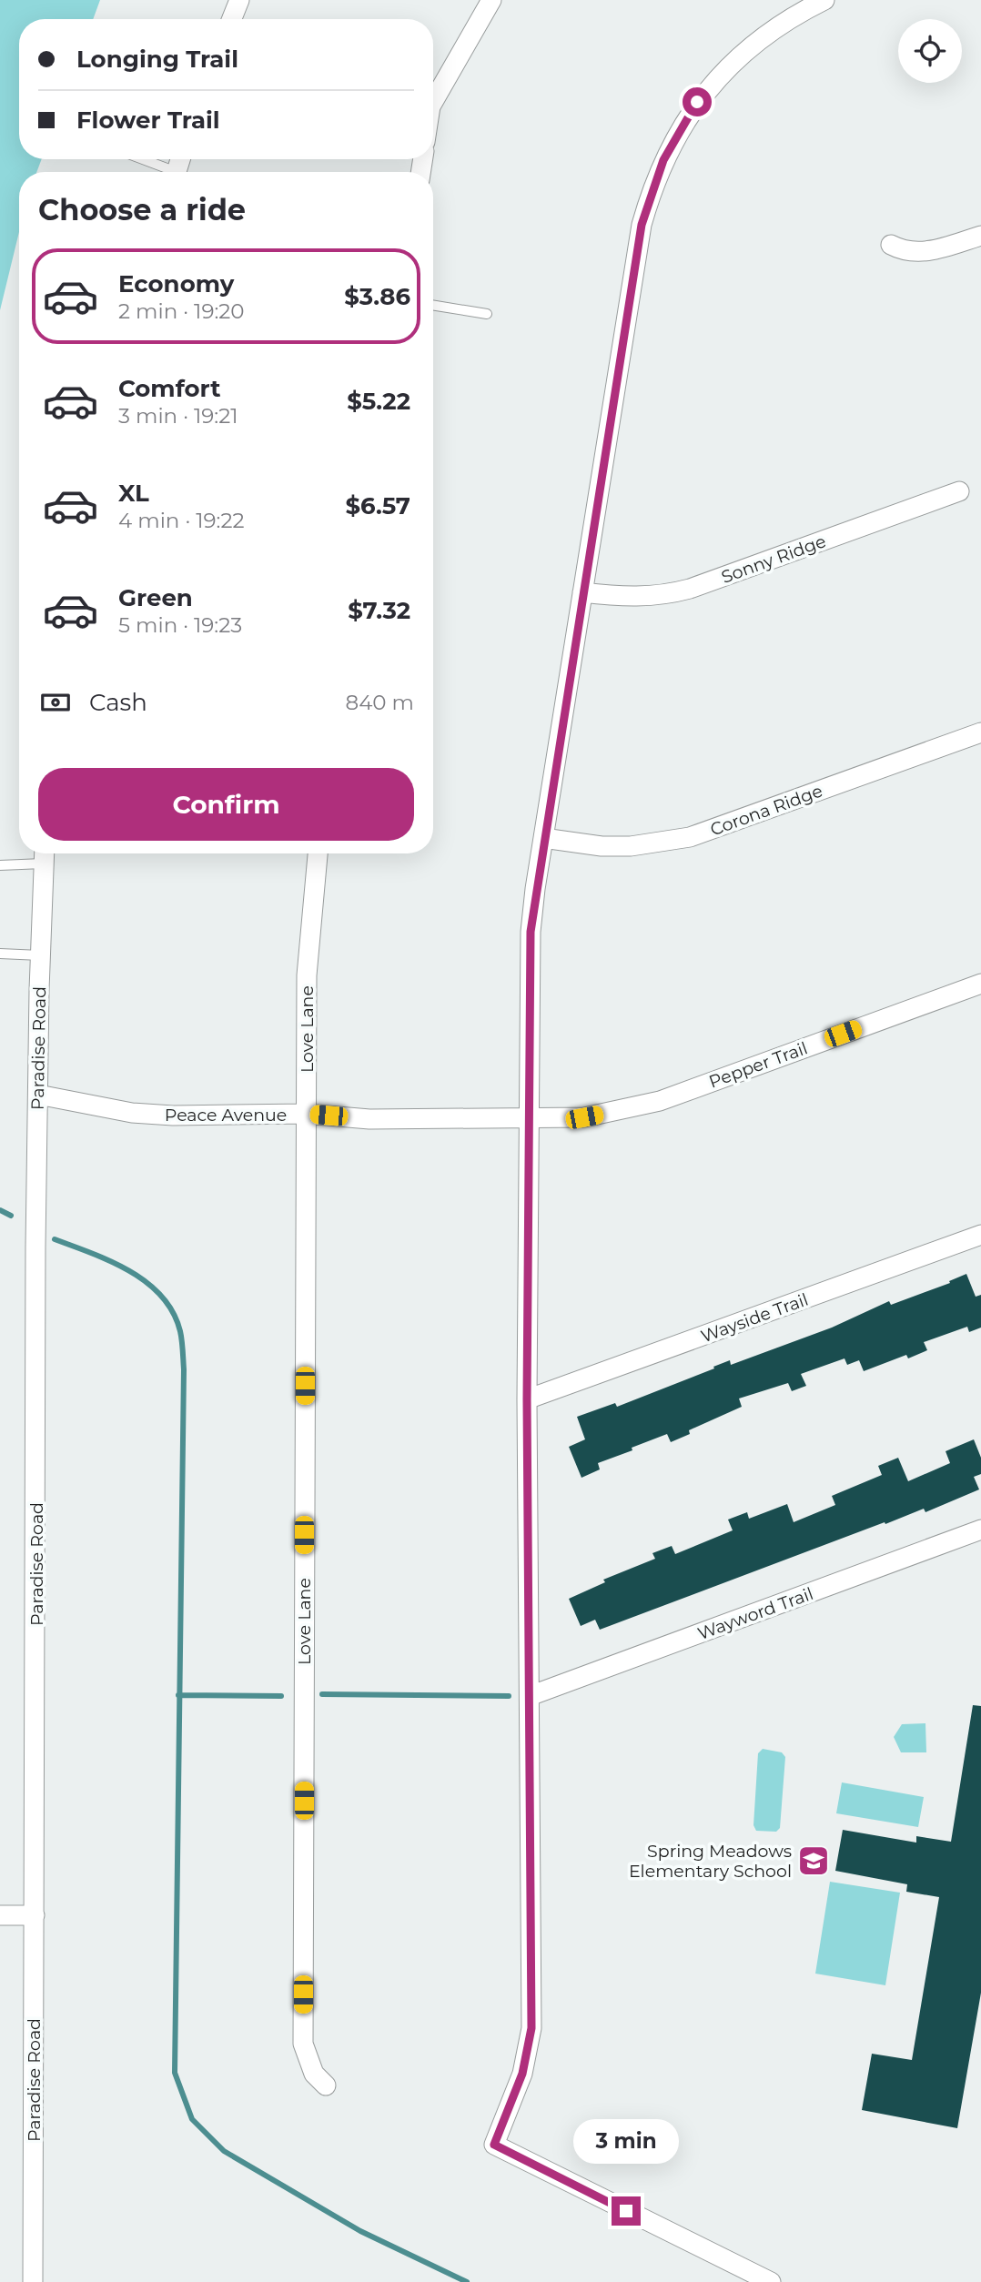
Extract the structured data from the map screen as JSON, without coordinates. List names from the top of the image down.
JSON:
{
  "streets": {
    "street": [
      "Sonny Ridge",
      "Corona Ridge",
      "Love Lane",
      "Paradise Road",
      "Pepper Trail",
      "Peace Avenue",
      "Wayside Trail",
      "Wayword Trail"
    ]
  },
  "crossings": [
    ["Love Lane", "Peace Avenue"],
    ["Paradise Road", "Peace Avenue"],
    ["Pepper Trail", "Peace Avenue"]
  ],
  "places": {
    "school or university": ["Spring Meadows Elementary School"]
  },
  "page": {
    "banner": ["Longing Trail", "Flower Trail"],
    "heading": "Choose a ride",
    "list": [
      {
        "name": "Economy",
        "note": "2 min · 19:20",
        "value": "$3.86"
      },
      {
        "name": "Comfort",
        "note": "3 min · 19:21",
        "value": "$5.22"
      },
      {
        "name": "XL",
        "note": "4 min · 19:22",
        "value": "$6.57"
      },
      {
        "name": "Green",
        "note": "5 min · 19:23",
        "value": "$7.32"
      }
    ],
    "pay": ["Cash", "840 m"],
    "buttons": "Confirm",
    "bubble": "3 min"
  }
}
